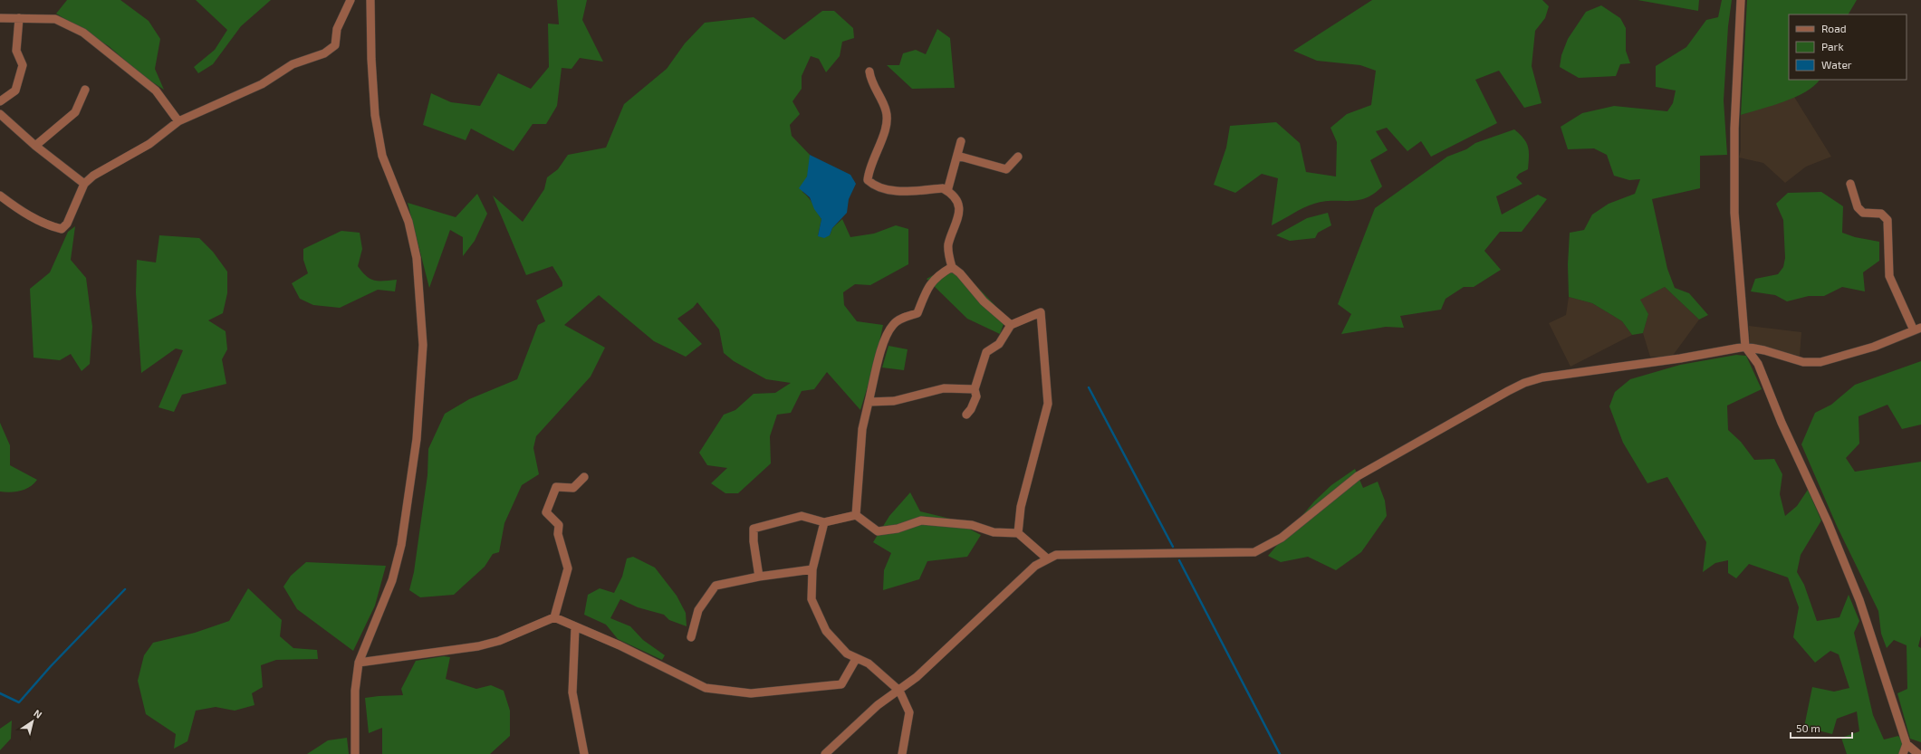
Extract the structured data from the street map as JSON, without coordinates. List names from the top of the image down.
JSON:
{
  "legend": ["Road", "Park", "Water"],
  "scale_bar": "50 m",
  "north": "top right"
}
